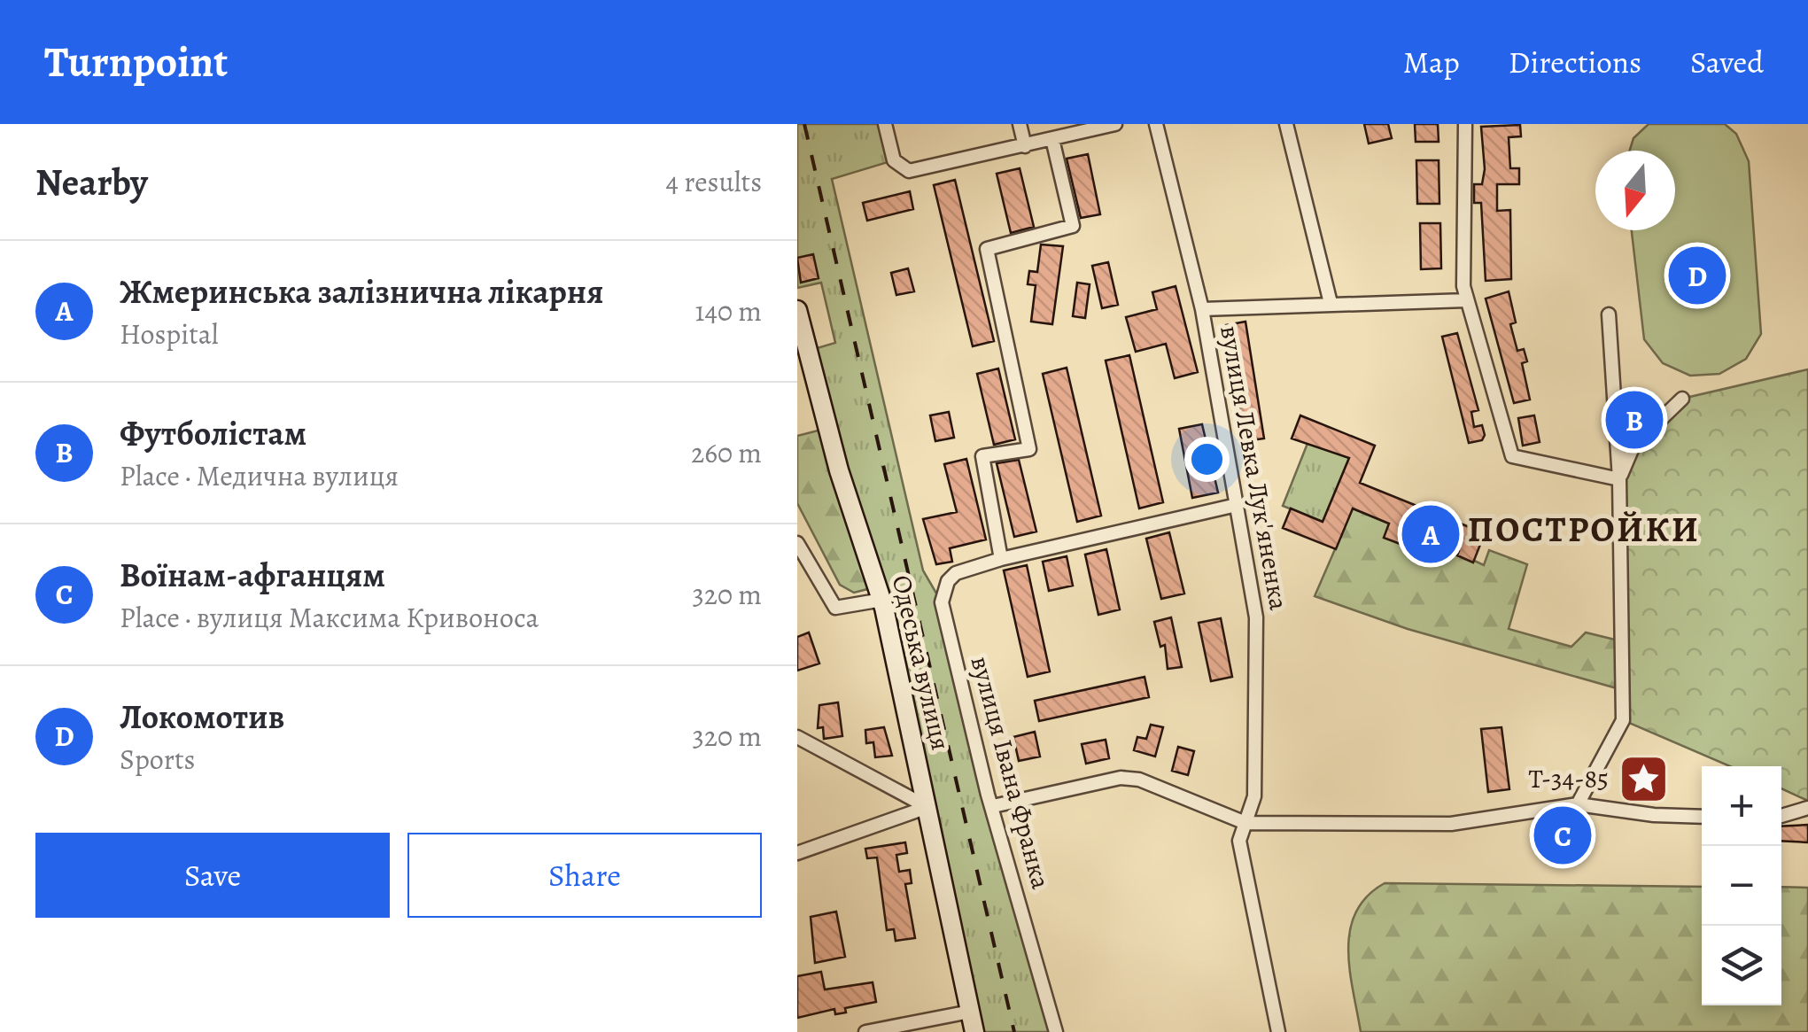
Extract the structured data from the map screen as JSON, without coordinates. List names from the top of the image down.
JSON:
{
  "streets": {
    "main road": ["Одеська вулиця"],
    "street": ["вулиця Левка Лук'яненка", "вулиця Івана Франка"]
  },
  "crossings": [
    ["вулиця Левка Лук'яненка", "вулиця Івана Франка"]
  ],
  "districts": ["ПОСТРОЙКИ"],
  "places": {
    "place": ["Т-34-85"]
  },
  "north": "bottom",
  "page": {
    "header": "Turnpoint",
    "nav": ["Map", "Directions", "Saved"],
    "heading": ["Nearby", "4 results"],
    "list": [
      {
        "mark": "A",
        "name": "Жмеринська залізнична лікарня",
        "note": "Hospital",
        "value": "140 m"
      },
      {
        "mark": "B",
        "name": "Футболістам",
        "note": "Place · Медична вулиця",
        "value": "260 m"
      },
      {
        "mark": "C",
        "name": "Воїнам-афганцям",
        "note": "Place · вулиця Максима Кривоноса",
        "value": "320 m"
      },
      {
        "mark": "D",
        "name": "Локомотив",
        "note": "Sports",
        "value": "320 m"
      }
    ],
    "pins": [
      "D",
      "B",
      "A",
      "C"
    ],
    "map_buttons": ["+", "−"],
    "buttons": ["Save", "Share"]
  }
}
